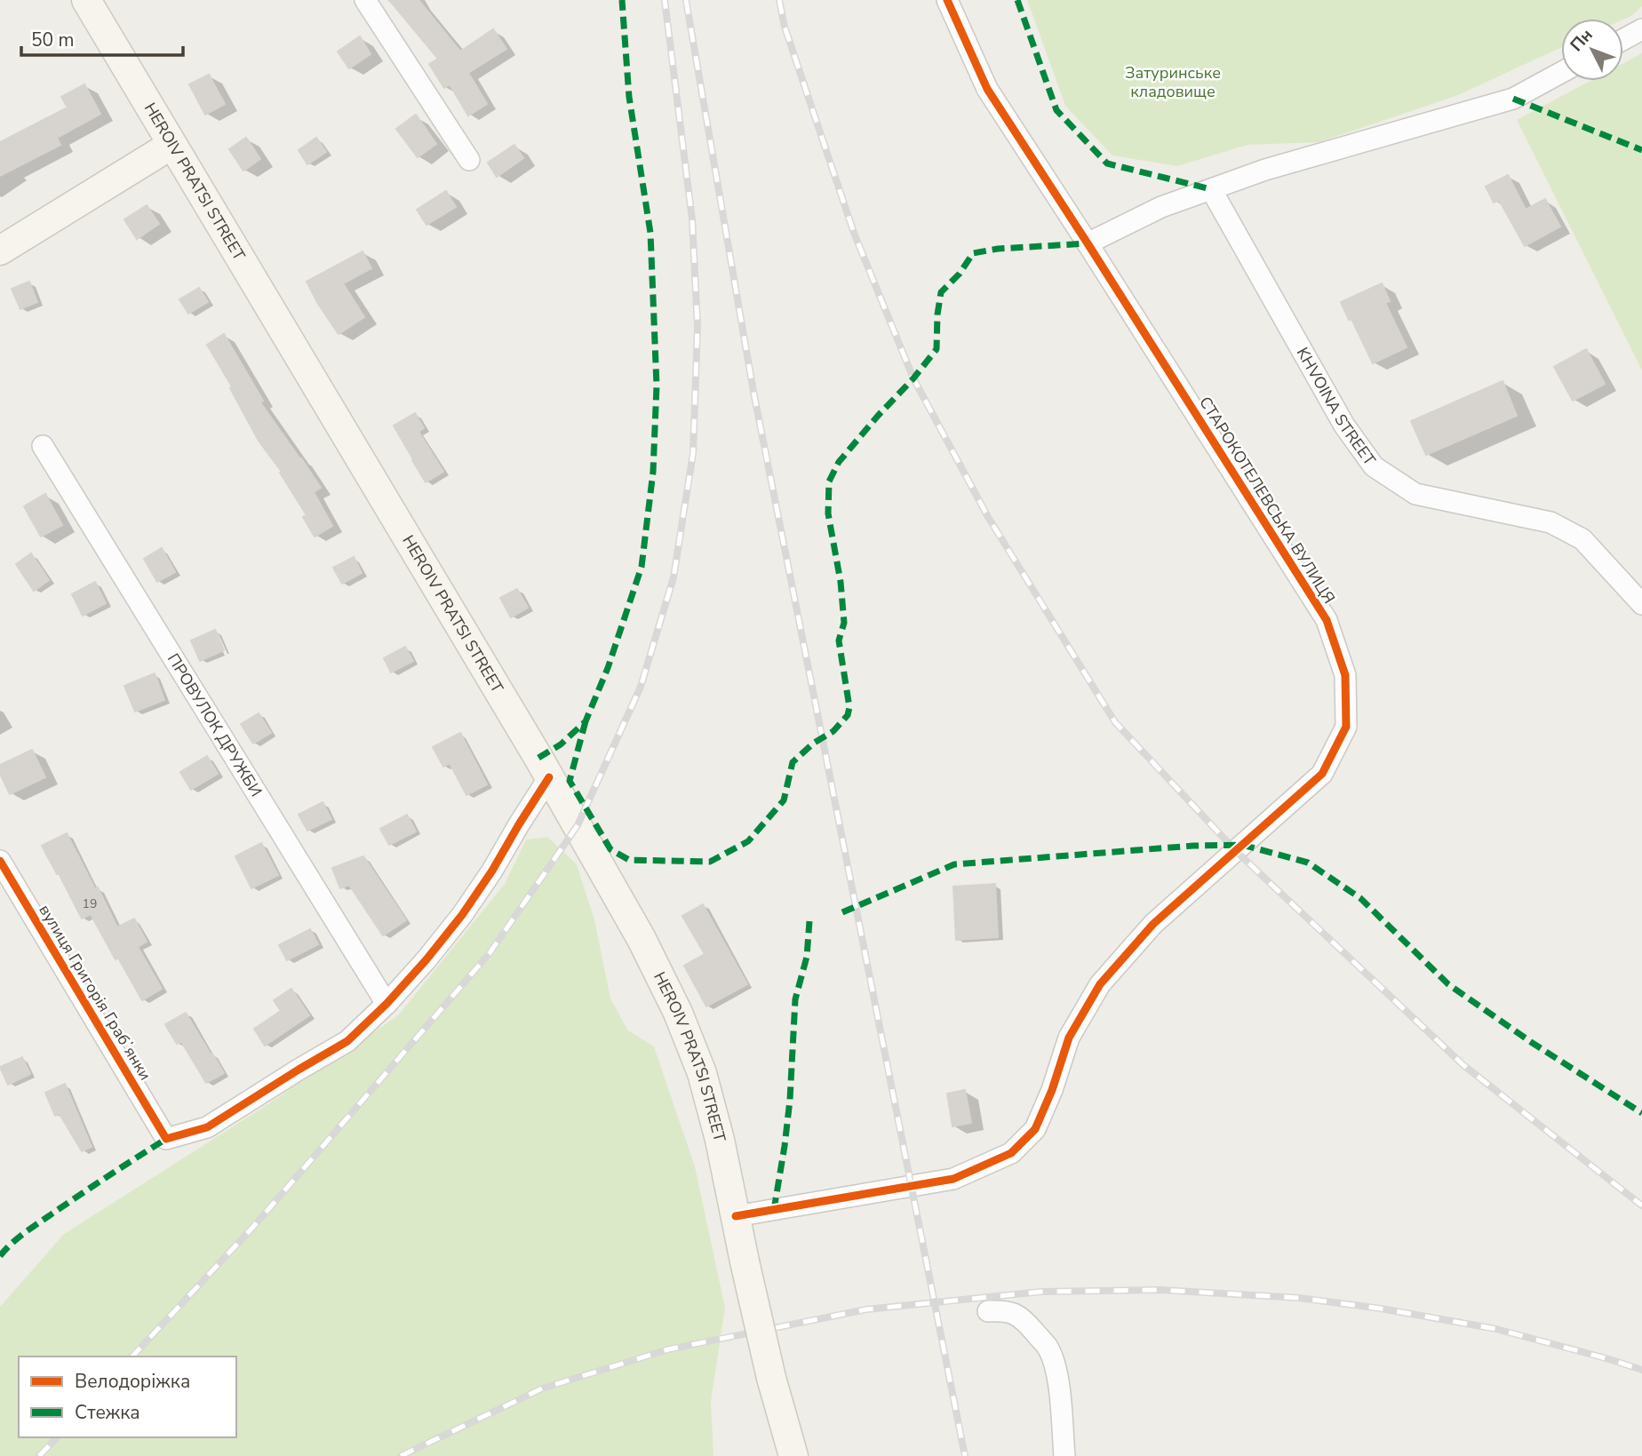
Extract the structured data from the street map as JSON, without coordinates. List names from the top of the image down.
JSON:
{
  "streets": {
    "main road": ["HEROIV PRATSI STREET"],
    "street": [
      "KHVOINA STREET",
      "СТАРОКОТЕЛЕВСЬКА ВУЛИЦЯ",
      "ПРОВУЛОК ДРУЖБИ",
      "вулиця Григорія Грабʼянки"
    ]
  },
  "crossings": [
    ["HEROIV PRATSI STREET", "СТАРОКОТЕЛЕВСЬКА ВУЛИЦЯ"],
    ["ПРОВУЛОК ДРУЖБИ", "вулиця Григорія Грабʼянки"]
  ],
  "parks": ["Затуринське кладовище"],
  "house_numbers": ["19"],
  "legend": ["Велодоріжка", "Стежка"],
  "scale_bar": "50 m",
  "north": "top left"
}
